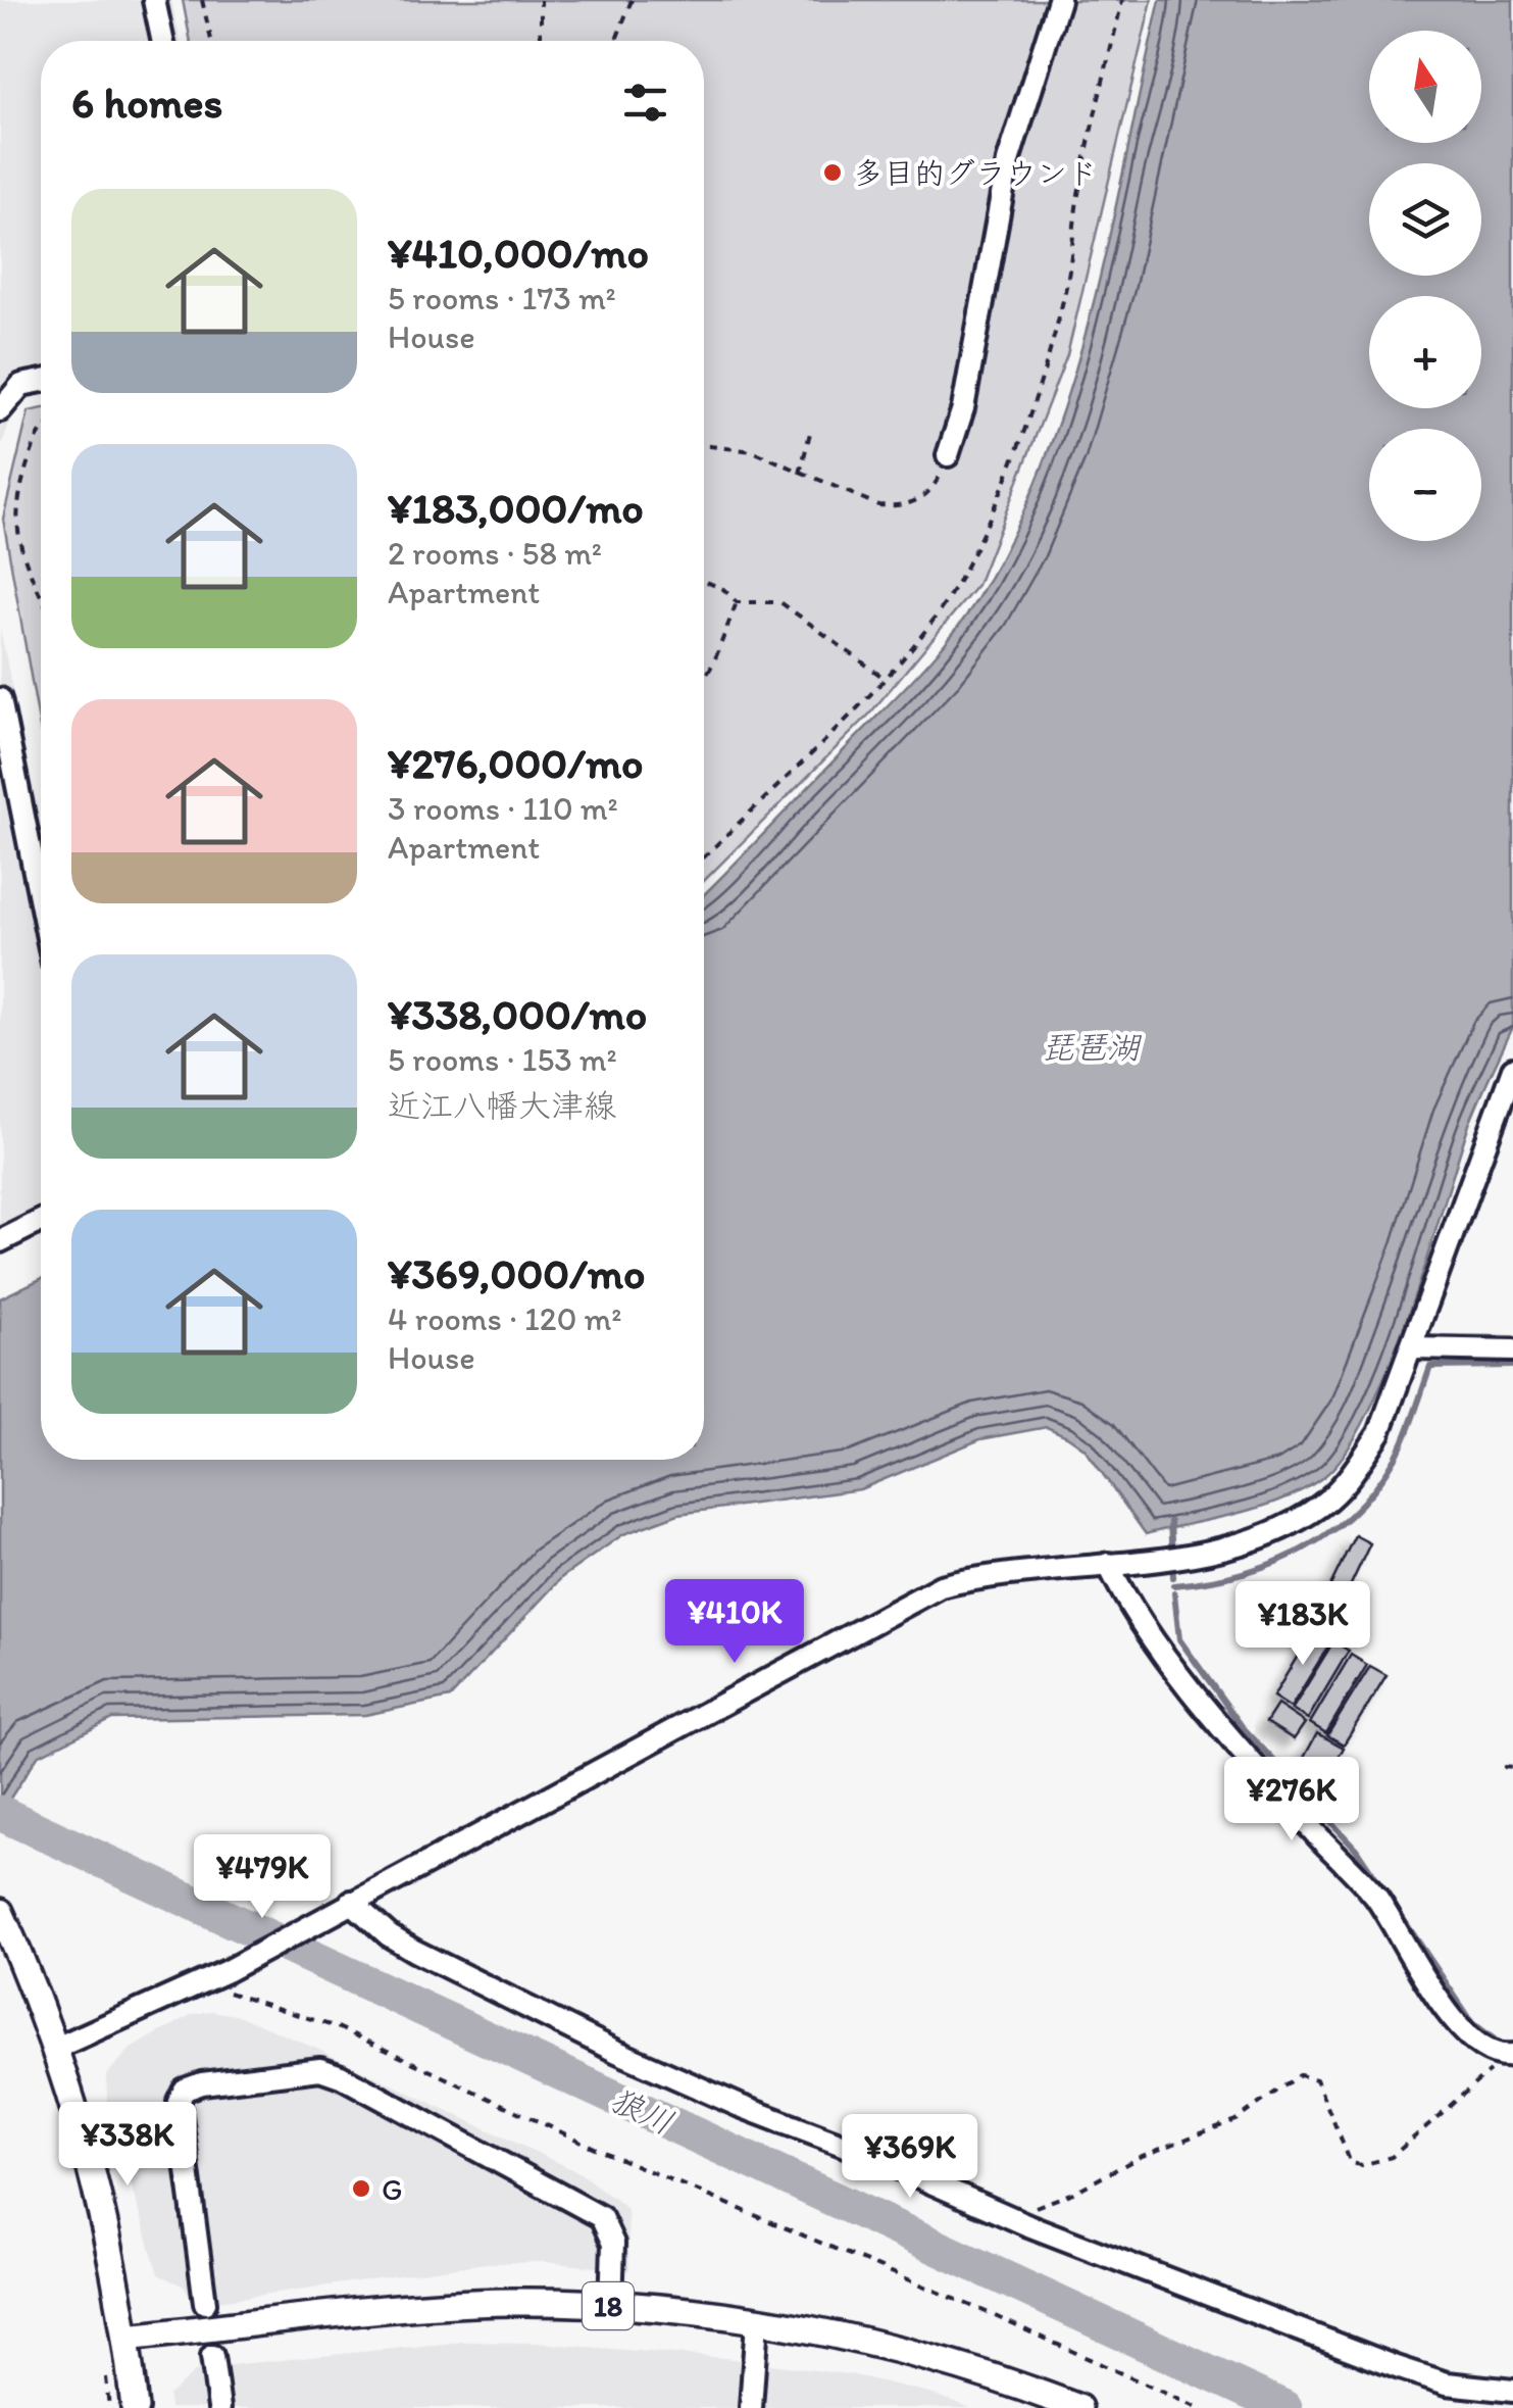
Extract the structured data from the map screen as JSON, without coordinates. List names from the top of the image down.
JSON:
{
  "streets": {
    "main road": ["18"]
  },
  "water": ["琵琶湖", "狼川"],
  "places": ["多目的グラウンド", "G"],
  "north": "top",
  "page": {
    "map_buttons": ["+", "−"],
    "heading": "6 homes",
    "list": [
      {
        "name": "¥410,000/mo",
        "note": "5 rooms · 173 m² · House"
      },
      {
        "name": "¥183,000/mo",
        "note": "2 rooms · 58 m² · Apartment"
      },
      {
        "name": "¥276,000/mo",
        "note": "3 rooms · 110 m² · Apartment"
      },
      {
        "name": "¥338,000/mo",
        "note": "5 rooms · 153 m² · 近江八幡大津線"
      },
      {
        "name": "¥369,000/mo",
        "note": "4 rooms · 120 m² · House"
      }
    ],
    "price": [
      "¥410K",
      "¥183K",
      "¥276K",
      "¥479K",
      "¥338K",
      "¥369K"
    ]
  }
}
